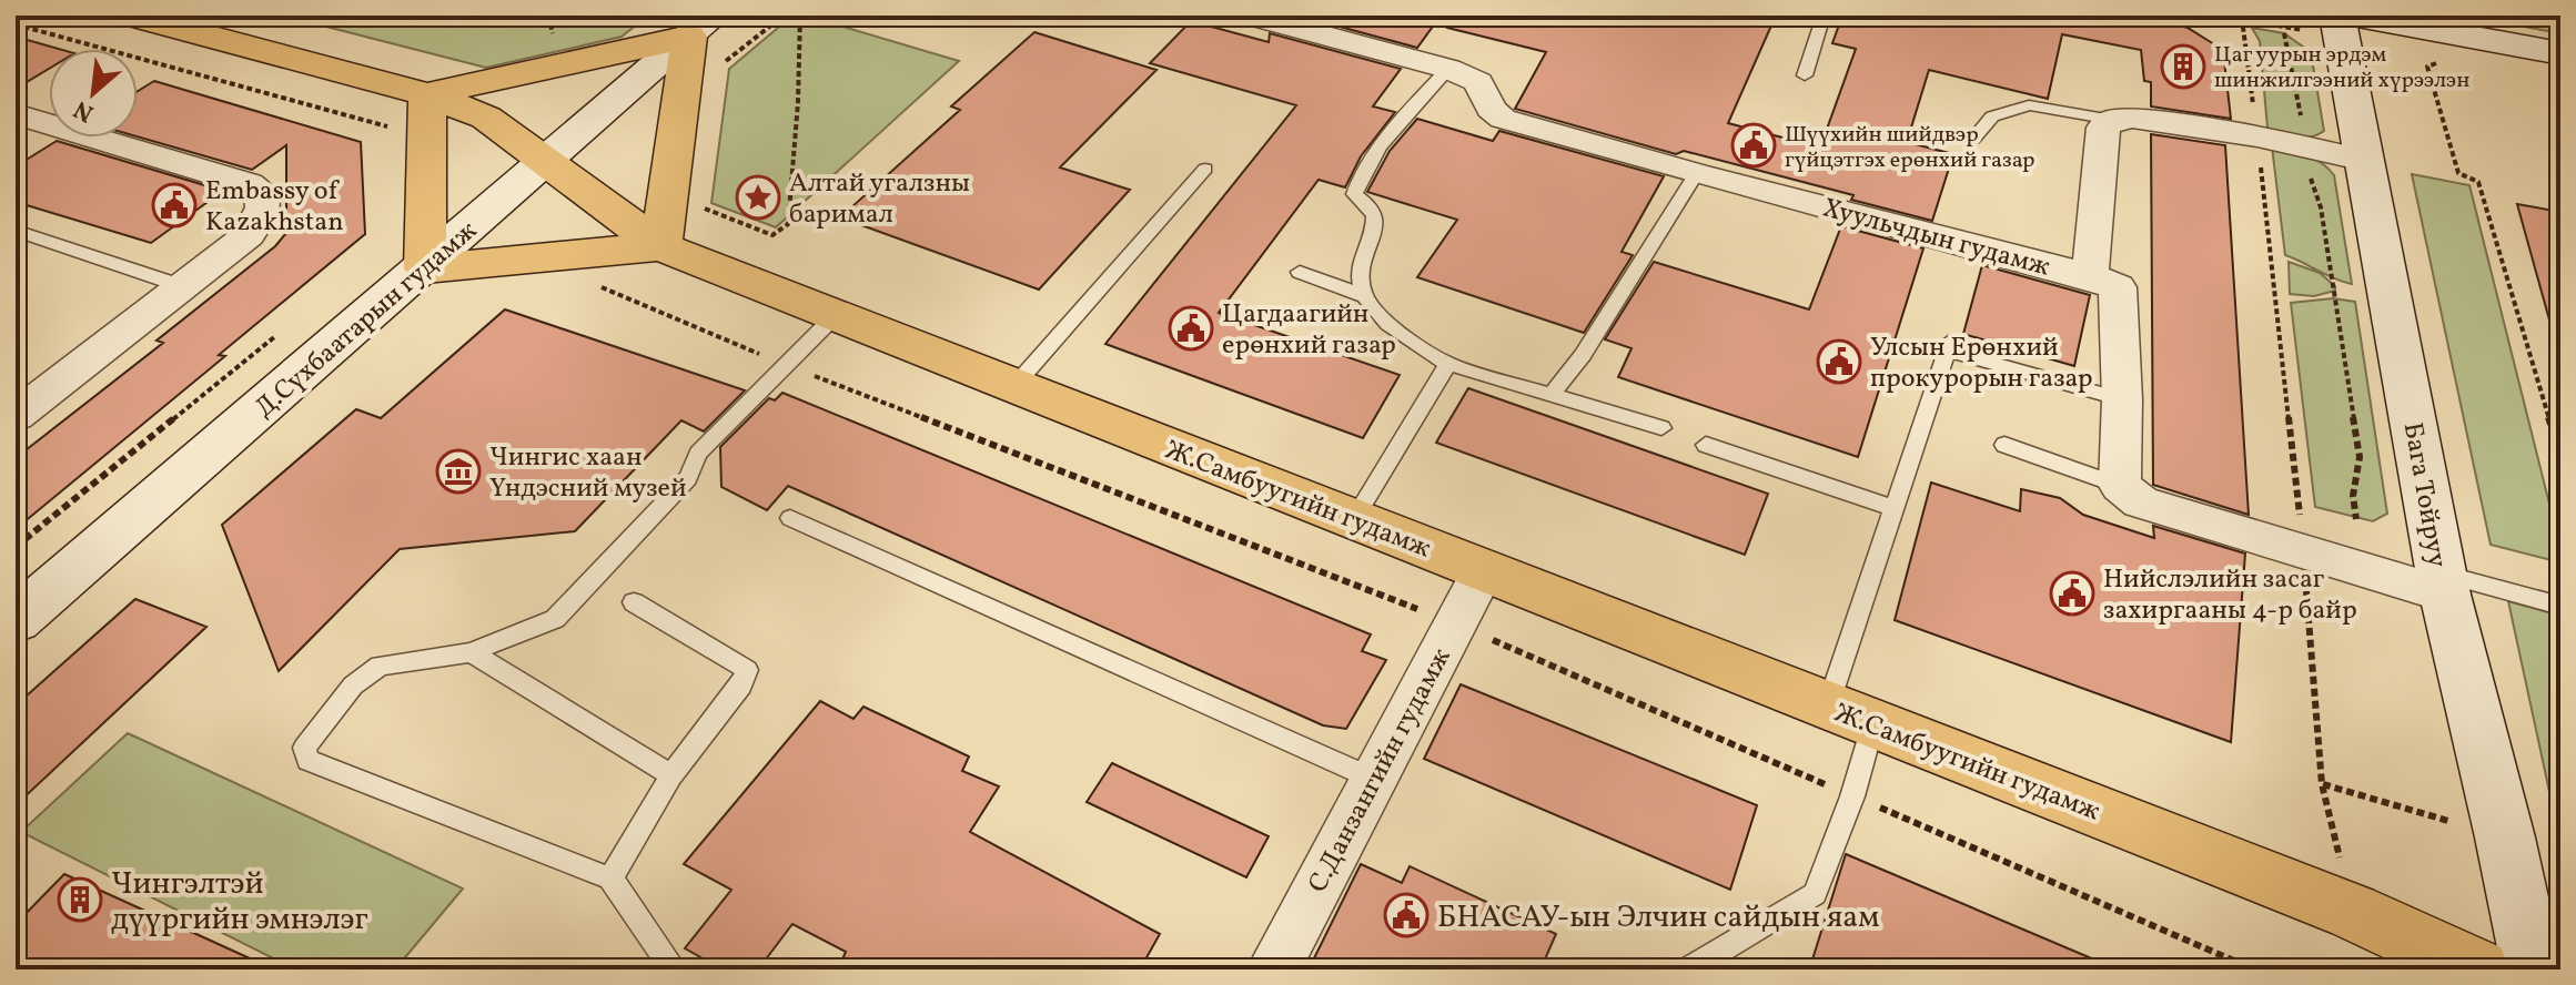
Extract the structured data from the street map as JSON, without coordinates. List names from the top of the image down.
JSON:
{
  "streets": {
    "main road": ["Д.Сүхбаатарын гудамж", "Бага Тойруу", "Ж.Самбуугийн гудамж"],
    "street": ["Хуульчдын гудамж", "С.Данзангийн гудамж"]
  },
  "crossings": [
    ["Д.Сүхбаатарын гудамж", "Ж.Самбуугийн гудамж"],
    ["Ж.Самбуугийн гудамж", "С.Данзангийн гудамж"]
  ],
  "places": {
    "building": ["Цаг уурын эрдэм шинжилгээний хүрээлэн", "Чингэлтэй дүүргийн эмнэлэг"],
    "public building": [
      "Шүүхийн шийдвэр гүйцэтгэх ерөнхий газар",
      "Embassy of Kazakhstan",
      "Цагдаагийн ерөнхий газар",
      "Улсын Ерөнхий прокурорын газар",
      "Нийслэлийн засаг захиргааны 4-р байр",
      "БНАСАУ-ын Элчин сайдын яам"
    ],
    "place": ["Алтай угалзны баримал"],
    "museum": ["Чингис хаан Үндэсний музей"]
  },
  "north": "bottom left"
}
